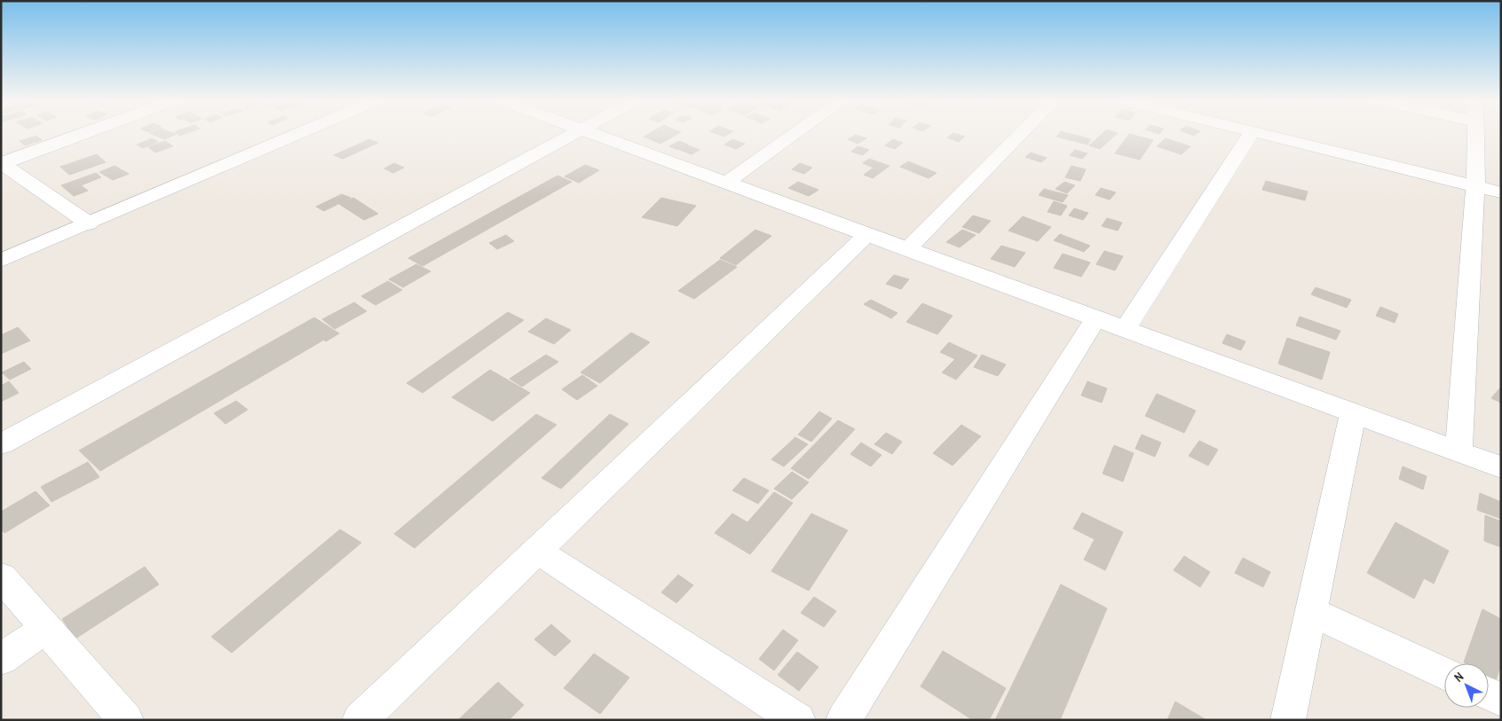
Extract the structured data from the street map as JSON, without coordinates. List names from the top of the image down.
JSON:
{
  "north": "top left"
}
